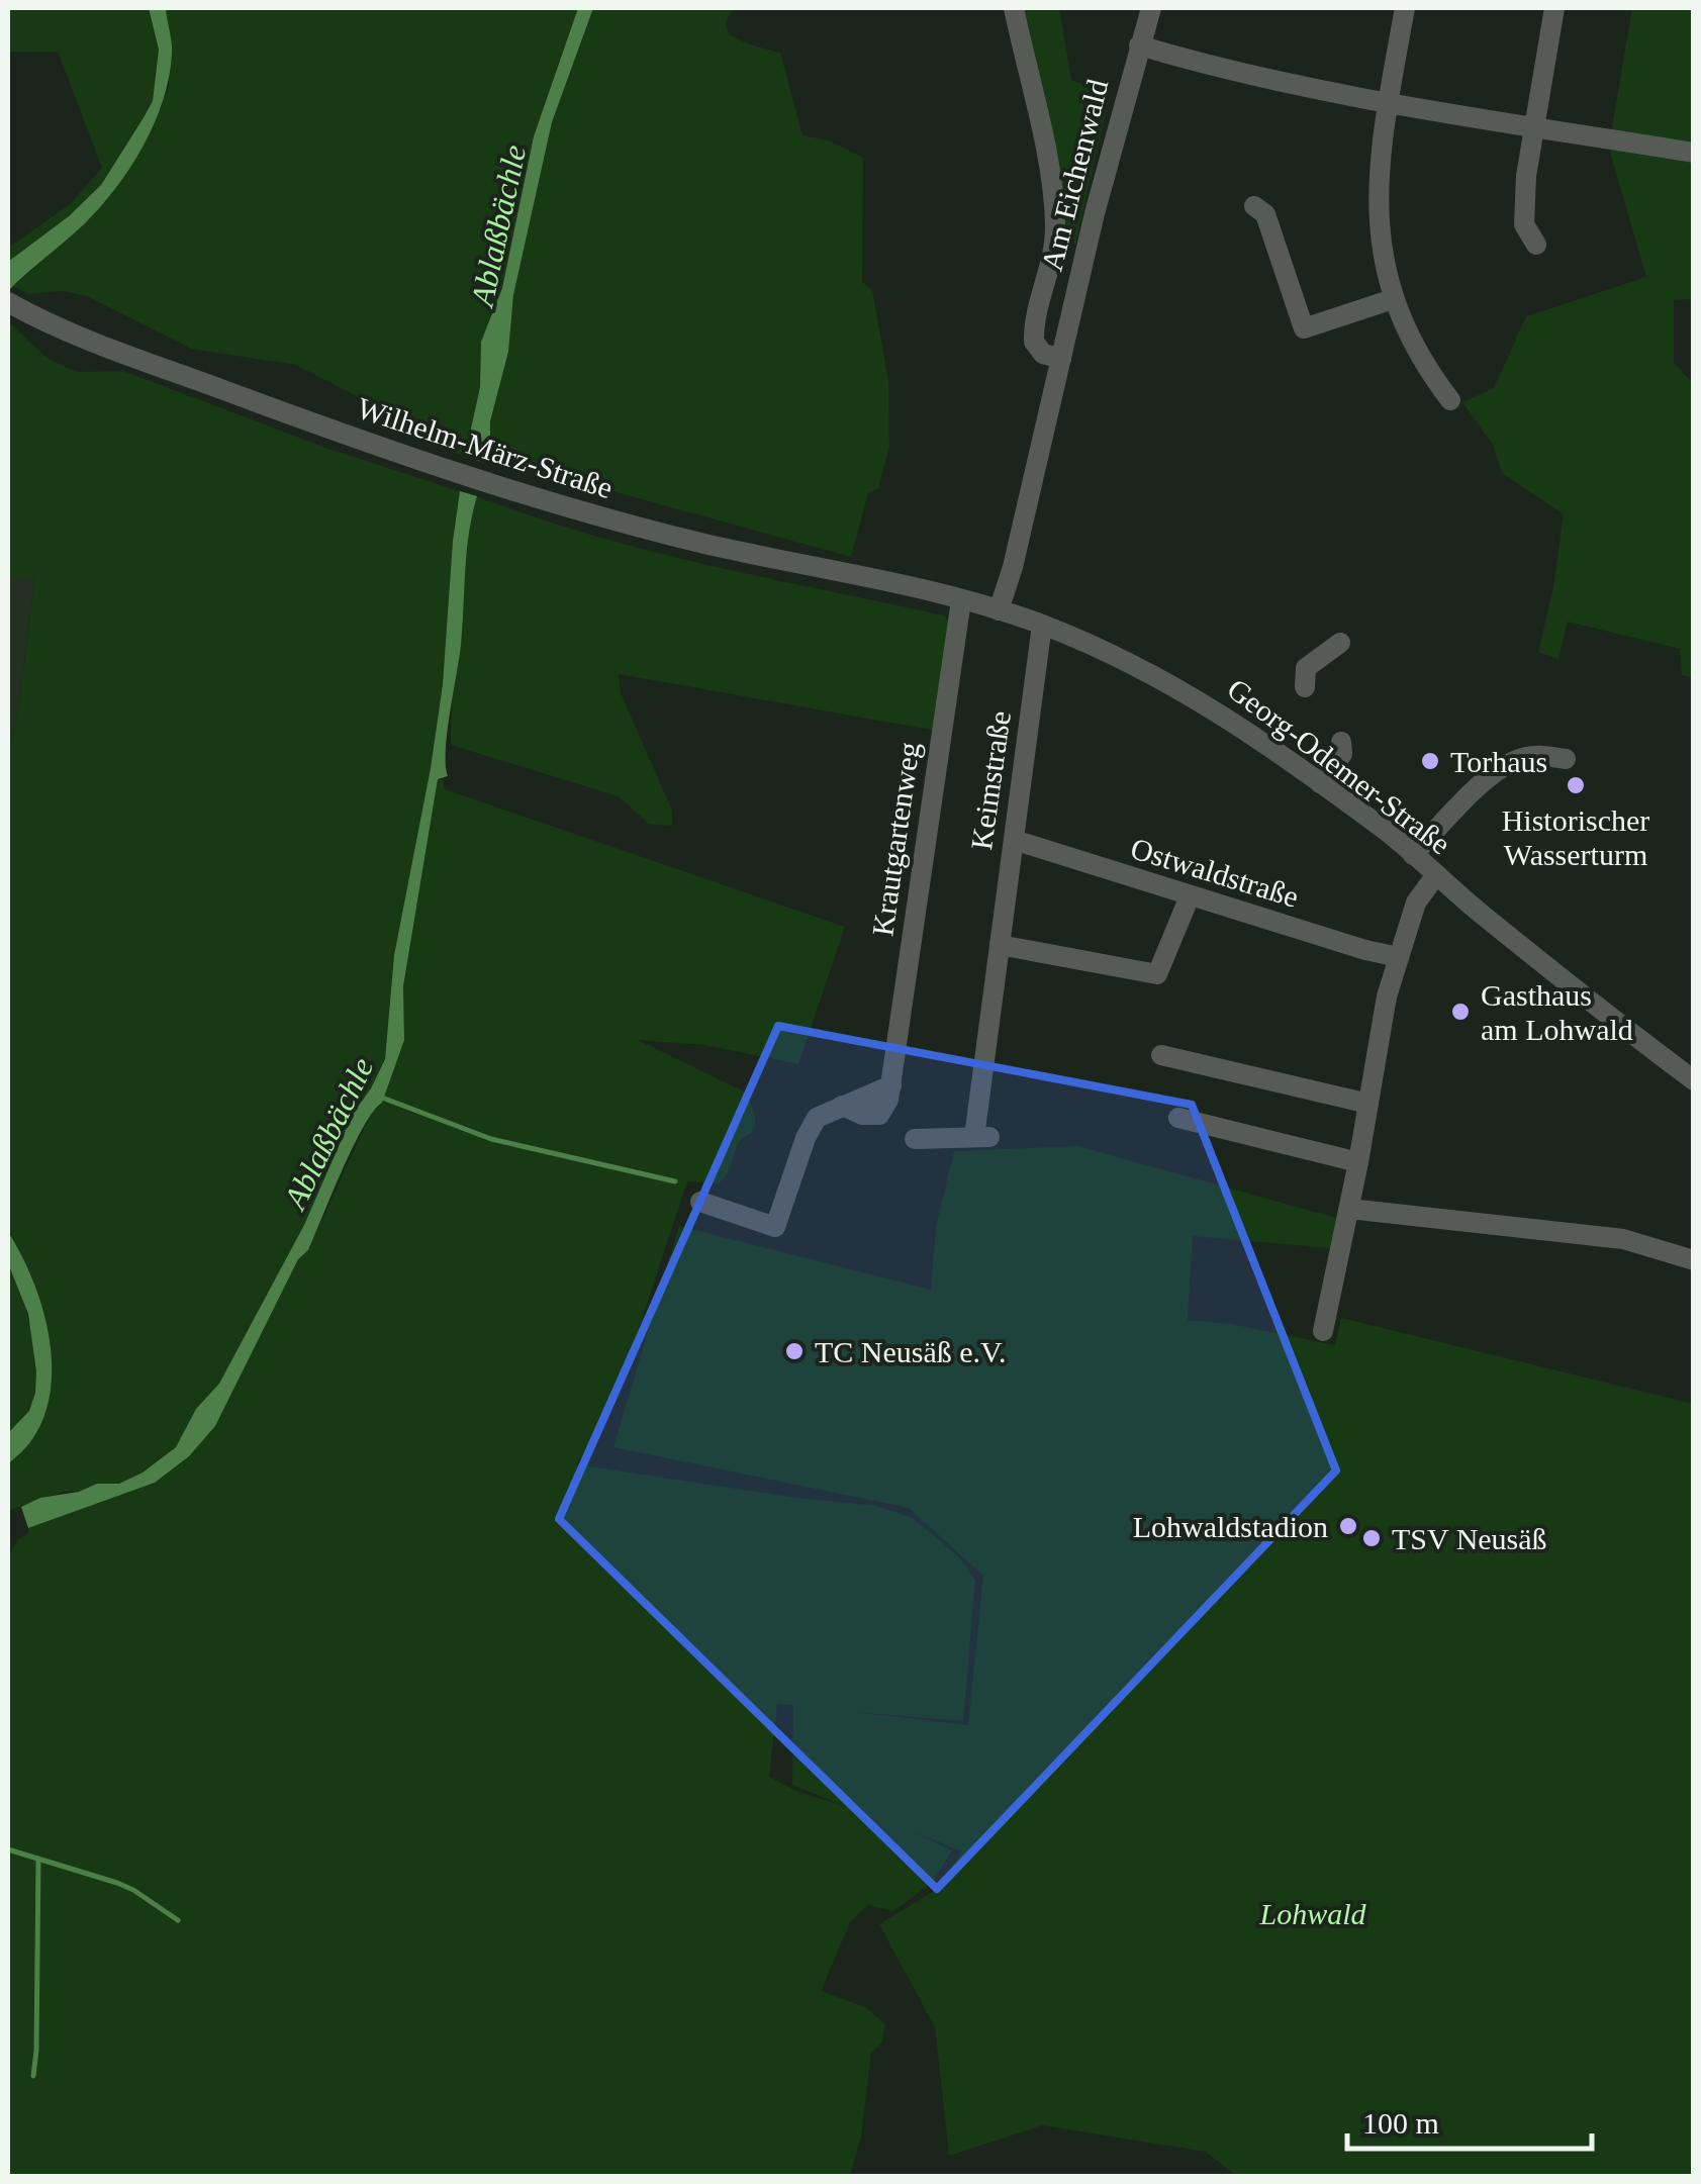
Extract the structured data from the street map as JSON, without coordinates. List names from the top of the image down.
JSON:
{
  "streets": {
    "street": [
      "Am Eichenwald",
      "Wilhelm-März-Straße",
      "Georg-Odemer-Straße",
      "Keimstraße",
      "Krautgartenweg",
      "Ostwaldstraße"
    ]
  },
  "crossings": [
    ["Am Eichenwald", "Georg-Odemer-Straße"],
    ["Wilhelm-März-Straße", "Georg-Odemer-Straße"],
    ["Wilhelm-März-Straße", "Krautgartenweg"],
    ["Georg-Odemer-Straße", "Keimstraße"],
    ["Georg-Odemer-Straße", "Krautgartenweg"],
    ["Keimstraße", "Ostwaldstraße"]
  ],
  "water": ["Ablaßbächle"],
  "parks": ["Lohwald"],
  "places": [
    "Torhaus",
    "Historischer Wasserturm",
    "Gasthaus am Lohwald",
    "TC Neusäß e.V.",
    "Lohwaldstadion",
    "TSV Neusäß"
  ],
  "scale_bar": "100 m"
}
